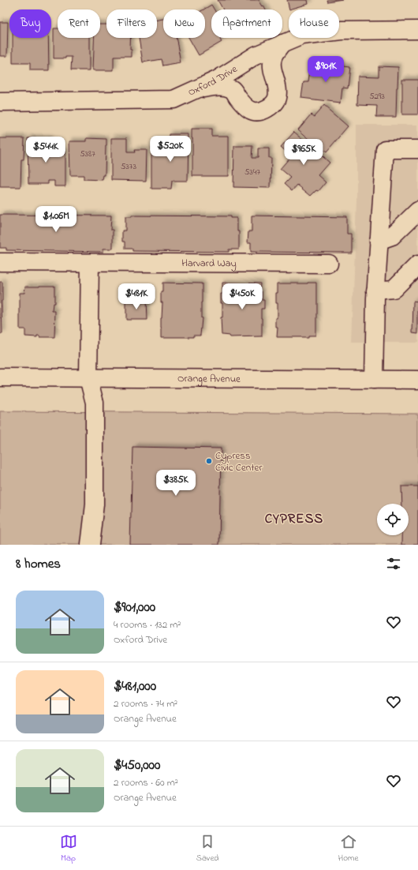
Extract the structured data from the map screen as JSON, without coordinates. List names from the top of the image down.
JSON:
{
  "streets": {
    "street": ["Oxford Drive", "Harvard Way", "Orange Avenue"]
  },
  "districts": ["CYPRESS"],
  "places": ["Cypress Civic Center"],
  "house_numbers": [
    "5293",
    "5387",
    "5373",
    "5347"
  ],
  "page": {
    "chip": [
      "Buy",
      "Rent",
      "Filters",
      "New",
      "Apartment",
      "House"
    ],
    "price": [
      "$901K",
      "$520K",
      "$544K",
      "$965K",
      "$1.06M",
      "$481K",
      "$450K",
      "$385K"
    ],
    "heading": "8 homes",
    "list": [
      {
        "name": "$901,000",
        "note": "4 rooms · 132 m² · Oxford Drive"
      },
      {
        "name": "$481,000",
        "note": "2 rooms · 74 m² · Orange Avenue"
      },
      {
        "name": "$450,000",
        "note": "2 rooms · 60 m² · Orange Avenue"
      }
    ],
    "tabs": ["Map", "Saved", "Home"]
  }
}
